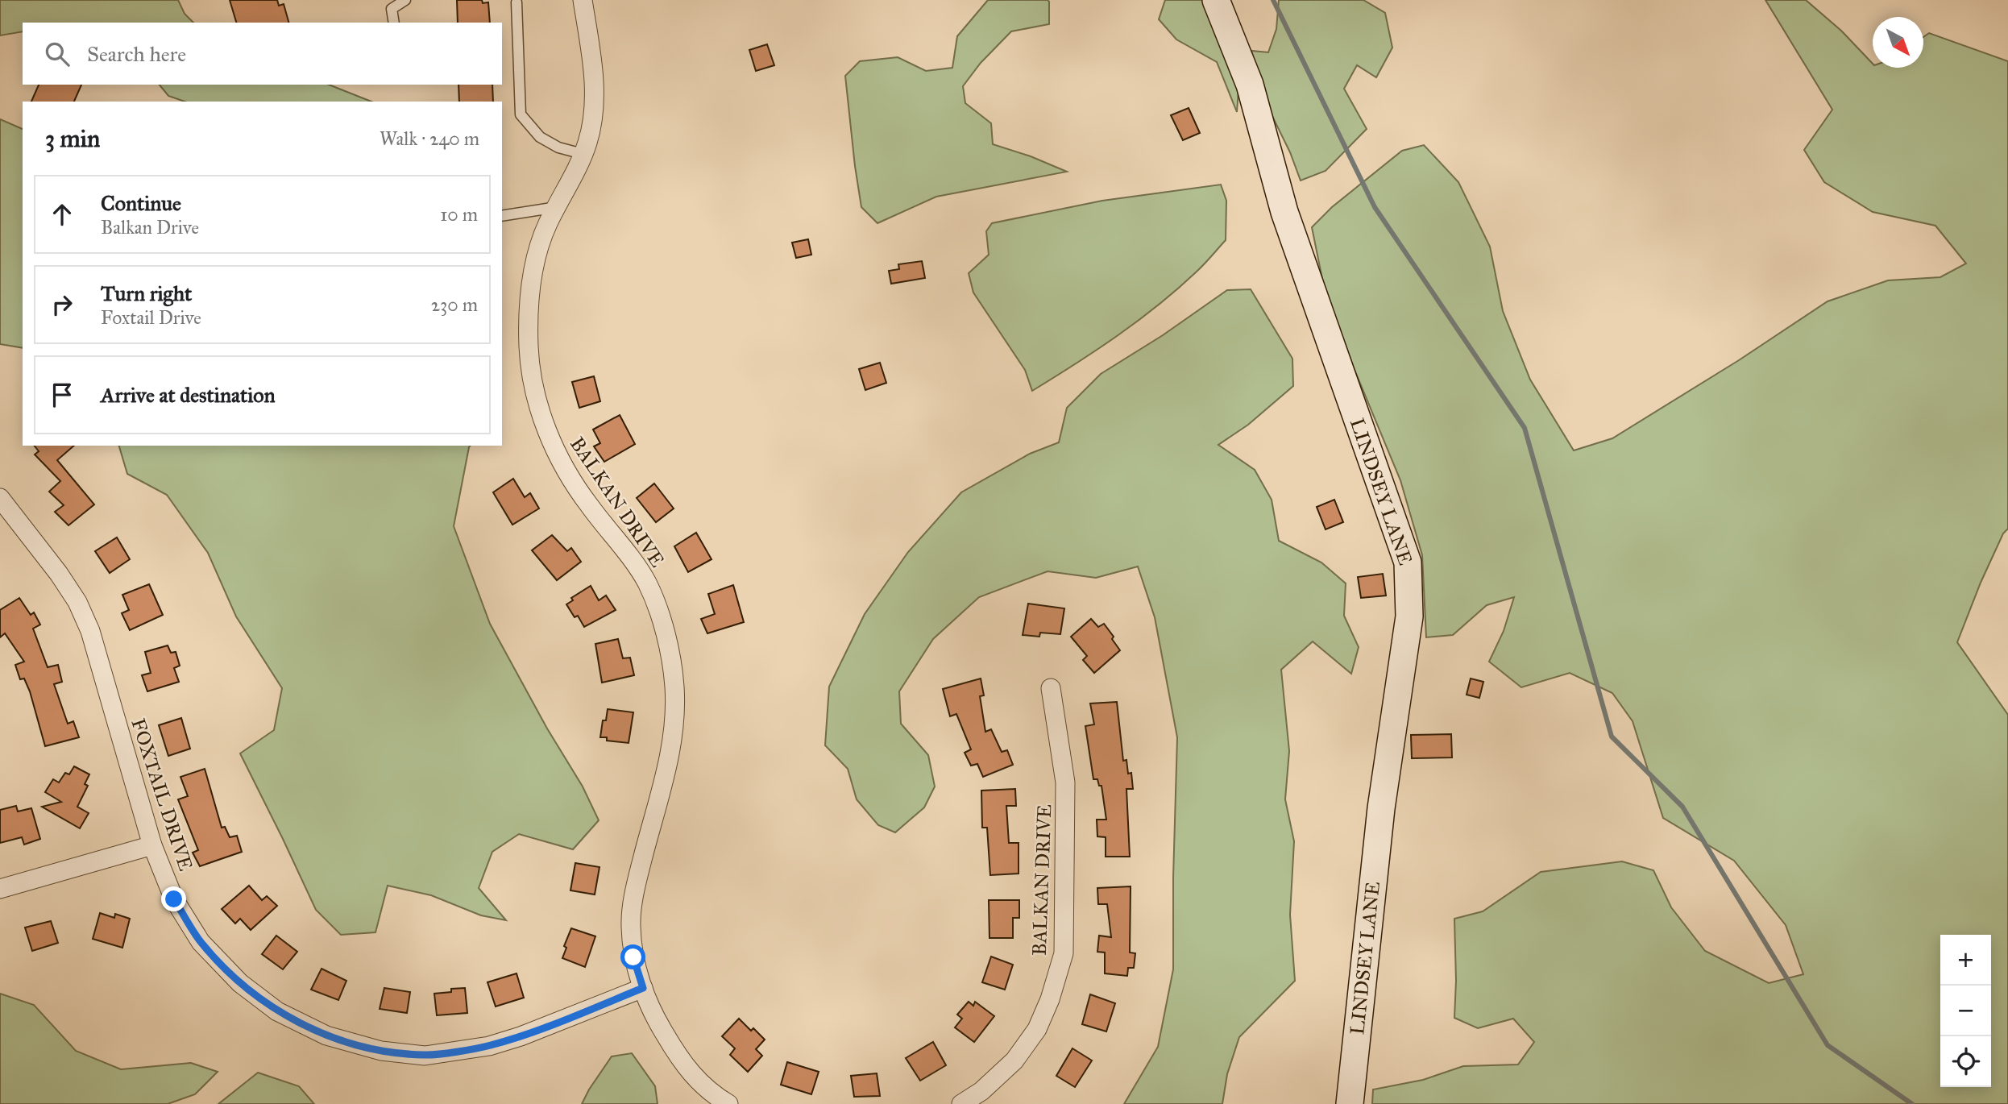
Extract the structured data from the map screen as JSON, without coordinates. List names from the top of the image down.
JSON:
{
  "streets": {
    "street": ["LINDSEY LANE", "BALKAN DRIVE", "FOXTAIL DRIVE"]
  },
  "crossings": [
    ["BALKAN DRIVE", "FOXTAIL DRIVE"]
  ],
  "north": "bottom right",
  "page": {
    "search": "Search here",
    "heading": ["3 min", "Walk · 240 m"],
    "list": [
      ["Continue", "Balkan Drive", "10 m"],
      ["Turn right", "Foxtail Drive", "230 m"],
      "Arrive at destination"
    ],
    "map_buttons": ["+", "−"]
  }
}
